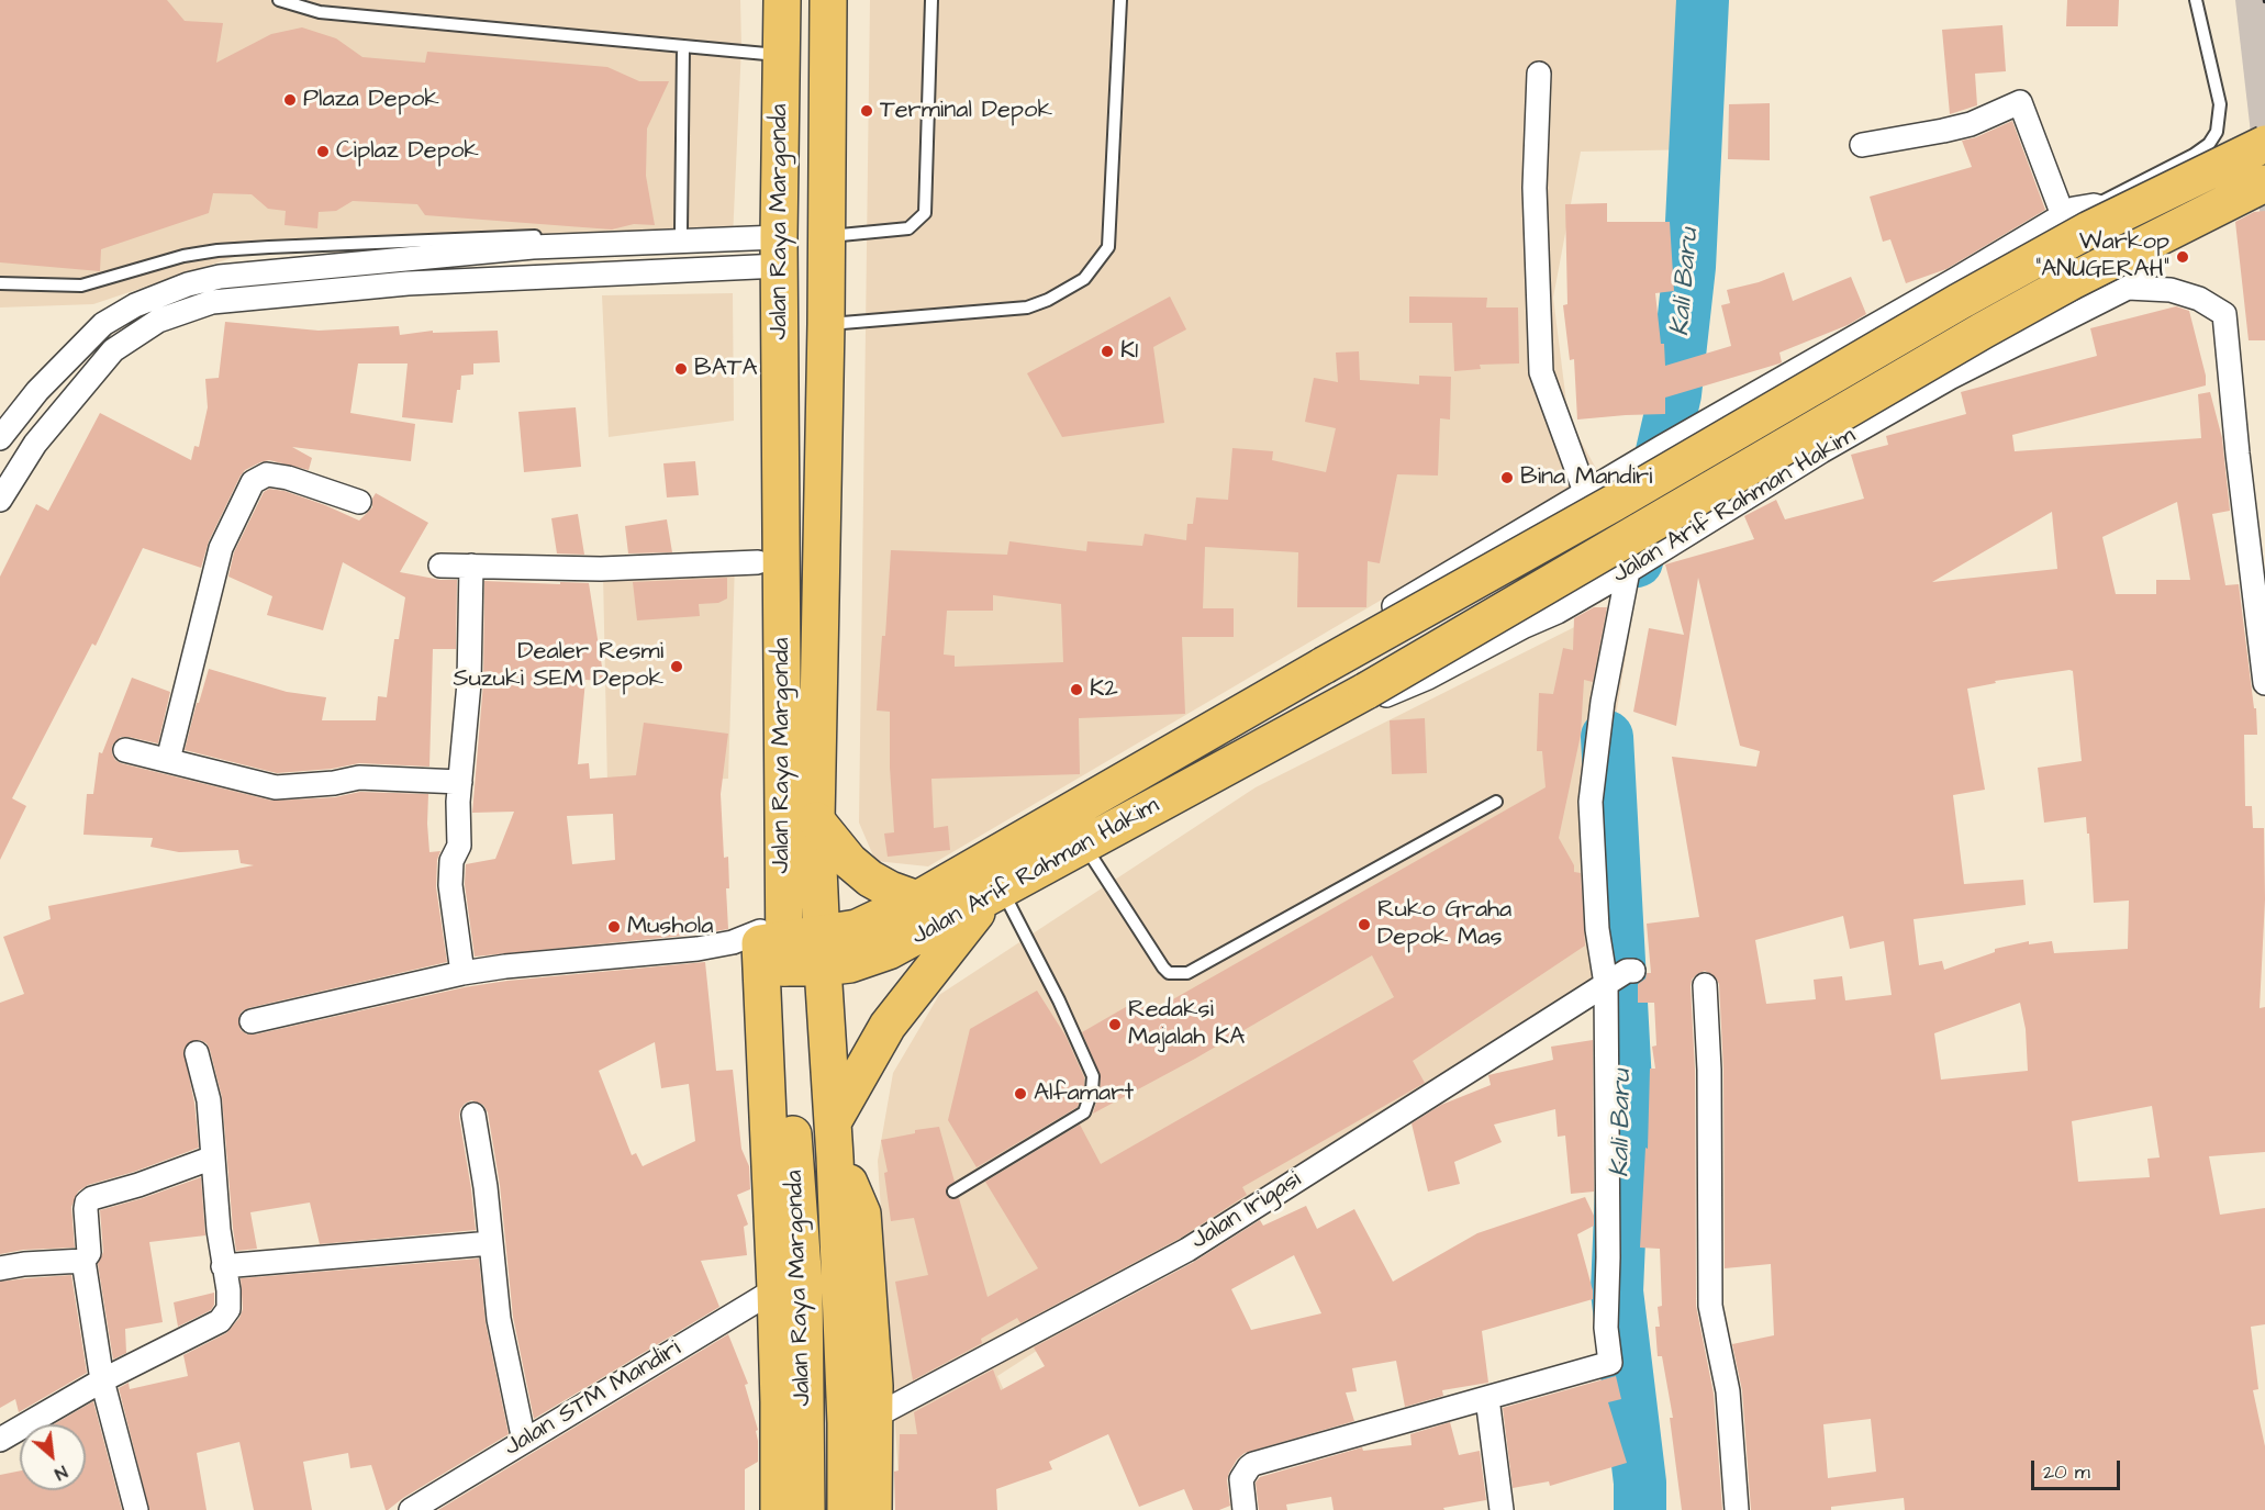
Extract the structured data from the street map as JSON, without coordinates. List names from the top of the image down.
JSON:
{
  "streets": {
    "main road": ["Jalan Raya Margonda", "Jalan Arif Rahman Hakim"],
    "street": ["Jalan Irigasi", "Jalan STM Mandiri"]
  },
  "crossings": [
    ["Jalan Raya Margonda", "Jalan Arif Rahman Hakim"],
    ["Jalan Raya Margonda", "Jalan Irigasi"],
    ["Jalan Raya Margonda", "Jalan STM Mandiri"]
  ],
  "water": ["Kali Baru"],
  "places": [
    "Plaza Depok",
    "Terminal Depok",
    "Ciplaz Depok",
    "Warkop \"ANUGERAH\"",
    "K1",
    "BATA",
    "Bina Mandiri",
    "Dealer Resmi Suzuki SEM Depok",
    "K2",
    "Ruko Graha Depok Mas",
    "Mushola",
    "Redaksi Majalah KA",
    "Alfamart"
  ],
  "scale_bar": "20 m",
  "north": "bottom right"
}
